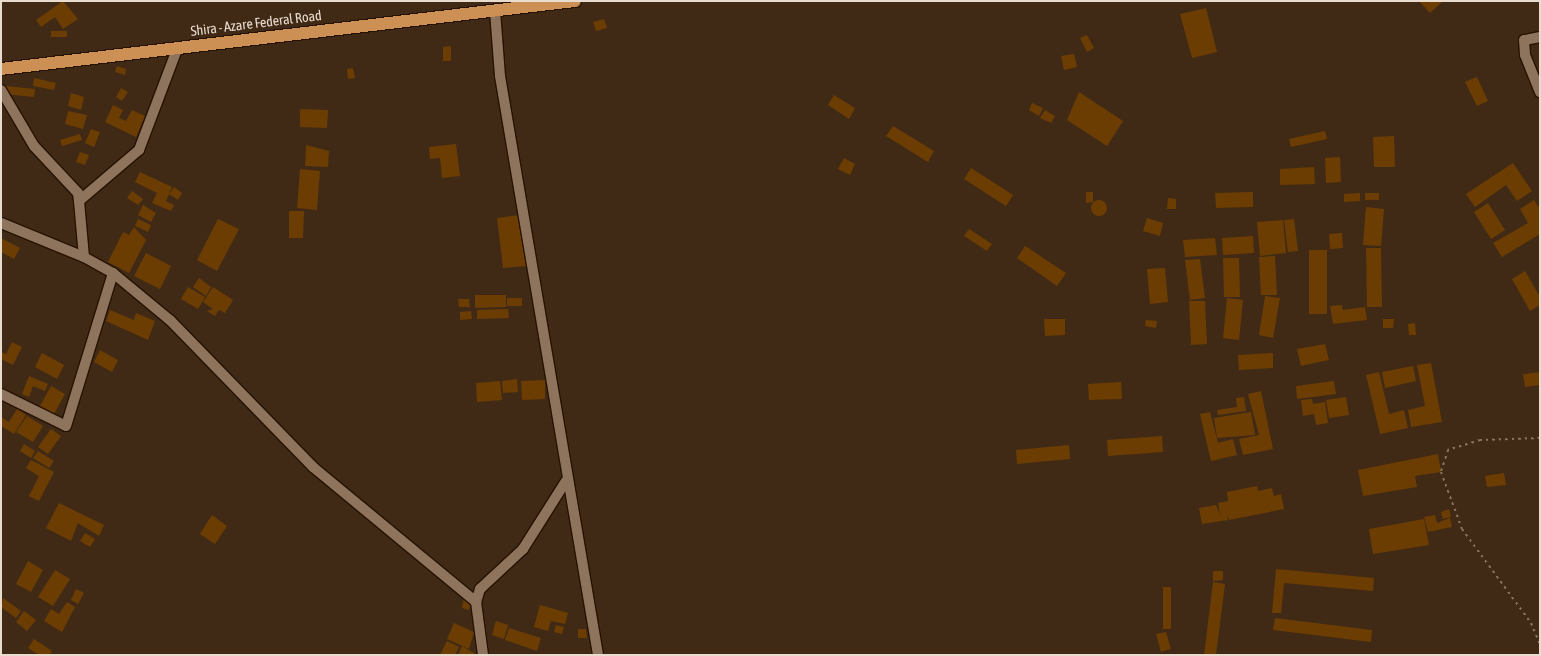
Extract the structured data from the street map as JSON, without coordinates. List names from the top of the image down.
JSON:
{
  "streets": {
    "main road": ["Shira - Azare Federal Road"]
  }
}
